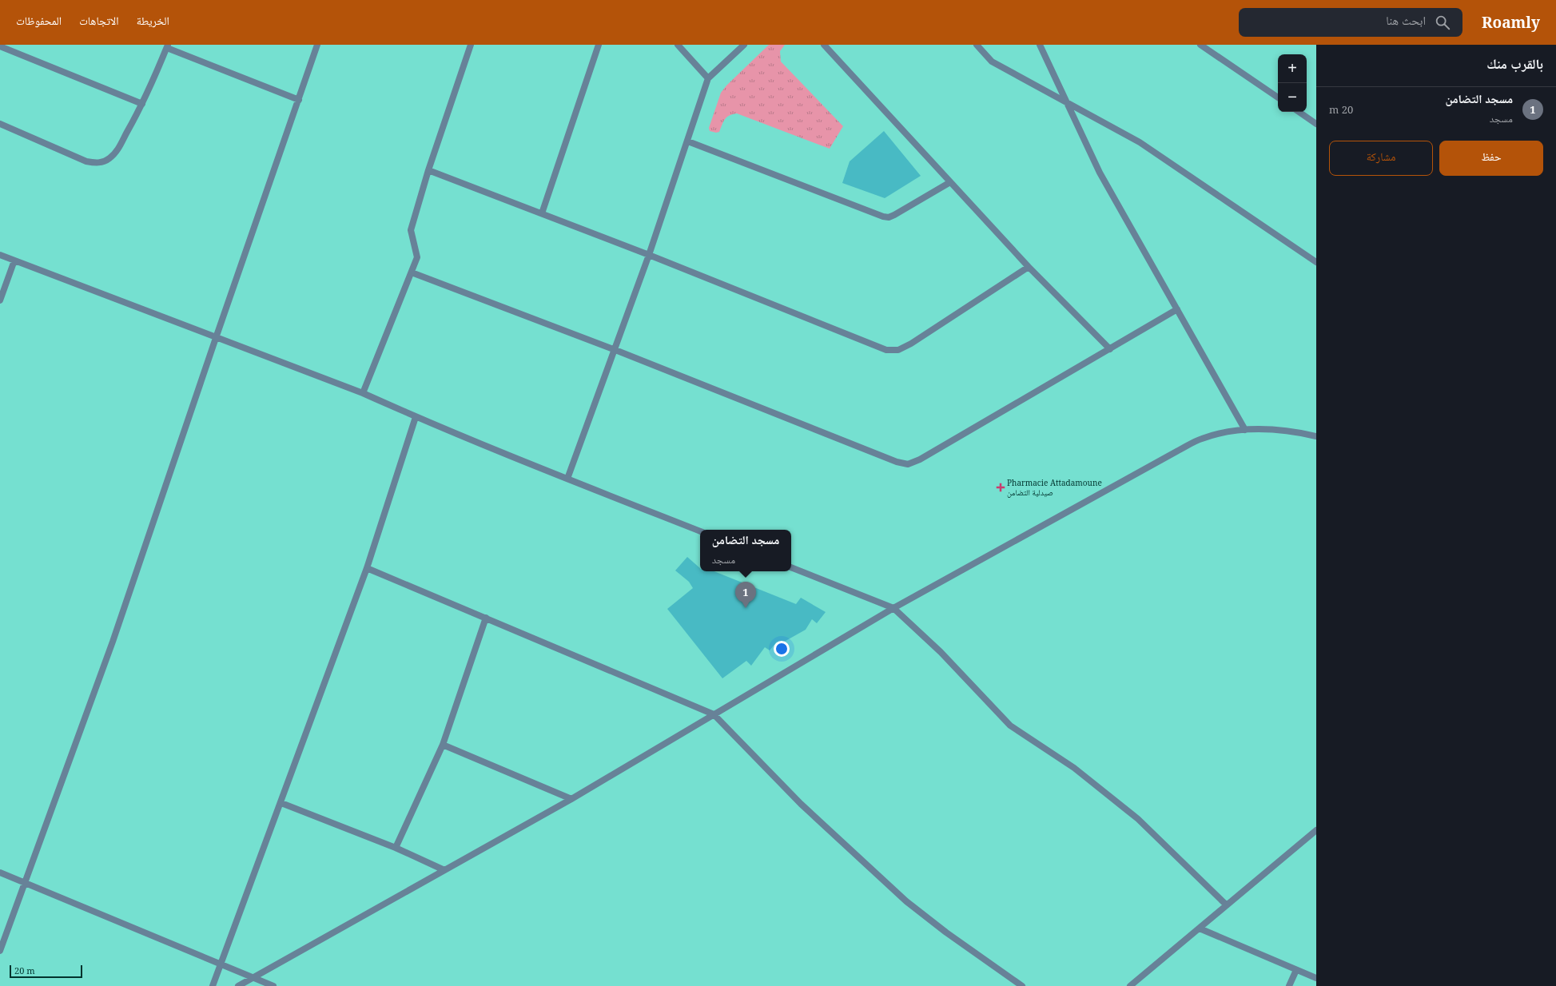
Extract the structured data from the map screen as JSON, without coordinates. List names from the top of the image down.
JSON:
{
  "places": {
    "health": ["Pharmacie Attadamoune صيدلية التضامن"]
  },
  "scale_bar": "20 m",
  "page": {
    "header": "Roamly",
    "search": "ابحث هنا",
    "nav": ["الخريطة", "الاتجاهات", "المحفوظات"],
    "heading": "بالقرب منك",
    "map_buttons": ["+", "−"],
    "list": [
      {
        "mark": "1",
        "name": "مسجد التضامن",
        "note": "مسجد",
        "value": "20 m"
      }
    ],
    "buttons": ["حفظ", "مشاركة"],
    "popup": ["مسجد التضامن", "مسجد"],
    "pins": "1",
    "scale": "20 m"
  }
}
